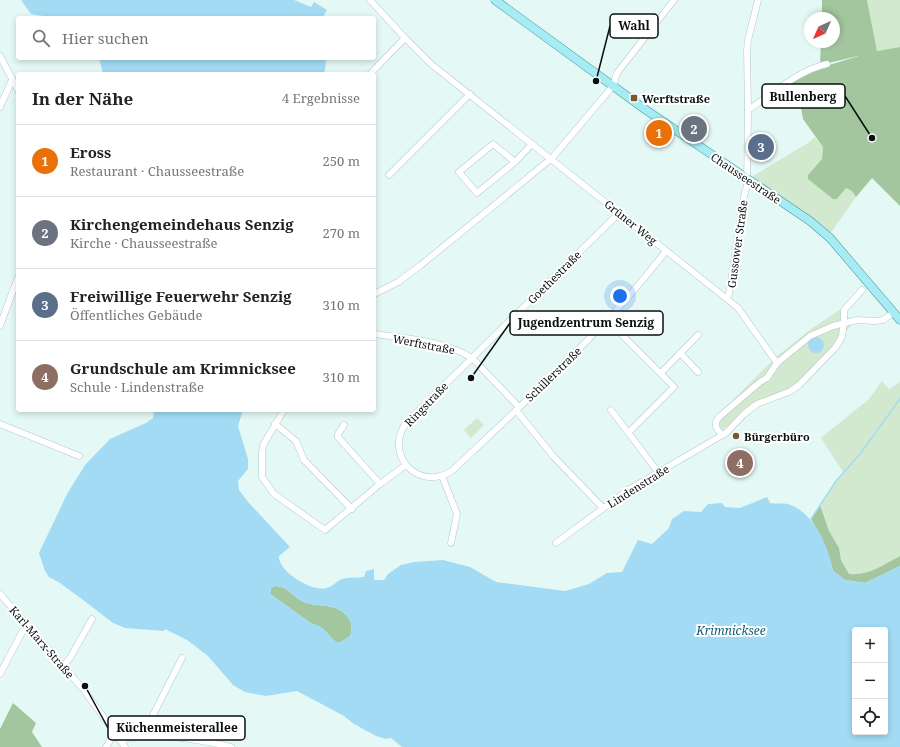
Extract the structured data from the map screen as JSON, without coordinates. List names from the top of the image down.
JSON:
{
  "streets": {
    "main road": ["Chausseestraße"],
    "street": [
      "Grüner Weg",
      "Gussower Straße",
      "Goethestraße",
      "Werftstraße",
      "Schillerstraße",
      "Ringstraße",
      "Lindenstraße",
      "Karl-Marx-Straße"
    ]
  },
  "crossings": [
    ["Chausseestraße", "Gussower Straße"],
    ["Grüner Weg", "Gussower Straße"],
    ["Grüner Weg", "Goethestraße"],
    ["Grüner Weg", "Schillerstraße"],
    ["Goethestraße", "Werftstraße"],
    ["Goethestraße", "Ringstraße"],
    ["Werftstraße", "Schillerstraße"],
    ["Werftstraße", "Ringstraße"],
    ["Werftstraße", "Lindenstraße"]
  ],
  "water": ["Krimnicksee"],
  "places": {
    "other": [
      "Wahl",
      "Bullenberg",
      "Jugendzentrum Senzig",
      "Bürgerbüro",
      "Küchenmeisterallee"
    ],
    "transit": ["Werftstraße"]
  },
  "north": "bottom left",
  "page": {
    "search": "Hier suchen",
    "heading": ["In der Nähe", "4 Ergebnisse"],
    "pins": [
      "2",
      "1",
      "3",
      "4"
    ],
    "list": [
      {
        "mark": "1",
        "name": "Eross",
        "note": "Restaurant · Chausseestraße",
        "value": "250 m"
      },
      {
        "mark": "2",
        "name": "Kirchengemeindehaus Senzig",
        "note": "Kirche · Chausseestraße",
        "value": "270 m"
      },
      {
        "mark": "3",
        "name": "Freiwillige Feuerwehr Senzig",
        "note": "Öffentliches Gebäude",
        "value": "310 m"
      },
      {
        "mark": "4",
        "name": "Grundschule am Krimnicksee",
        "note": "Schule · Lindenstraße",
        "value": "310 m"
      }
    ],
    "map_buttons": ["+", "−"]
  }
}
